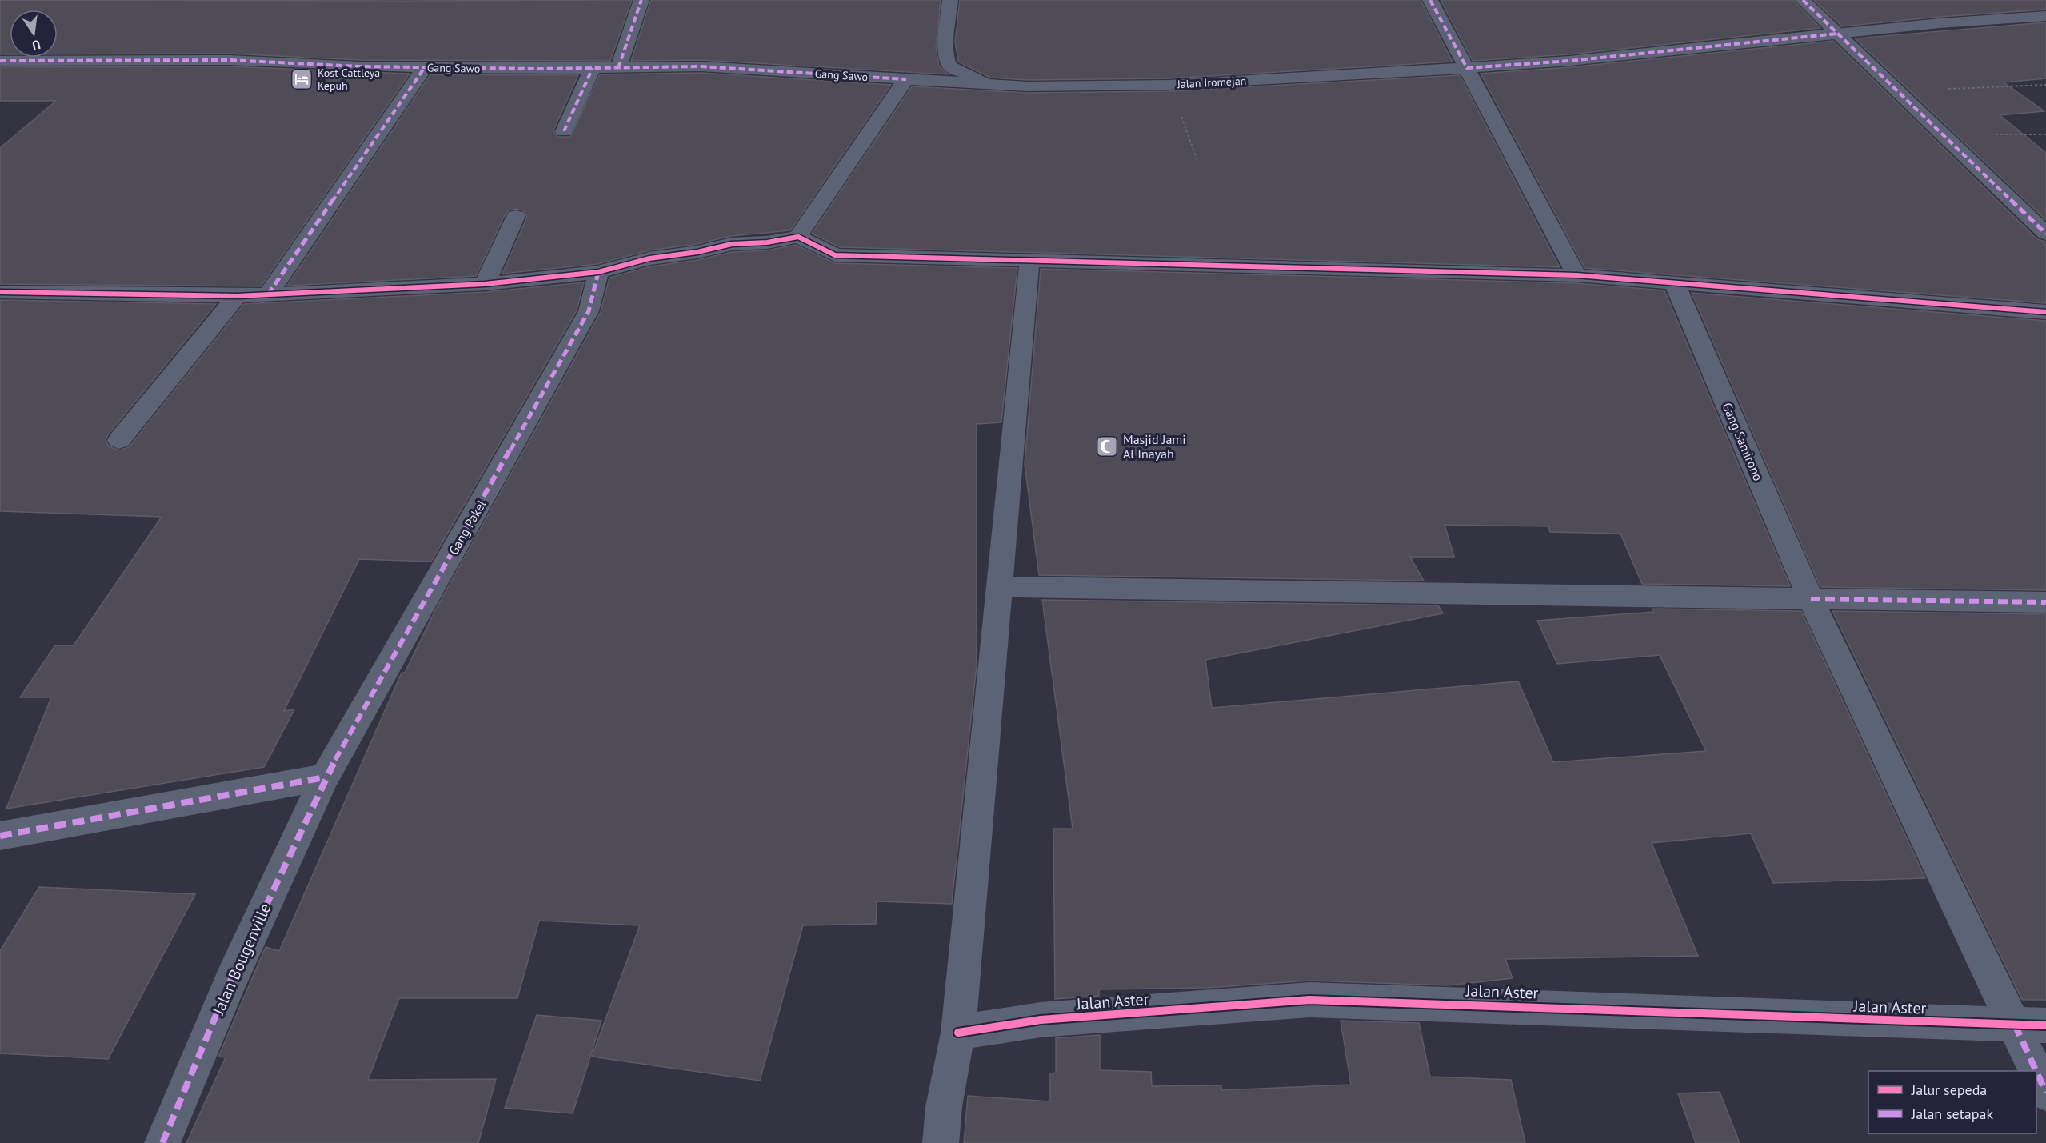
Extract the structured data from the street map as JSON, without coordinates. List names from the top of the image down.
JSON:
{
  "streets": {
    "street": [
      "Gang Sawo",
      "Jalan Iromejan",
      "Gang Samirono",
      "Gang Pakel",
      "Jalan Bougenville",
      "Jalan Aster"
    ]
  },
  "crossings": [
    ["Gang Sawo", "Jalan Iromejan"],
    ["Gang Samirono", "Jalan Aster"],
    ["Gang Pakel", "Jalan Bougenville"]
  ],
  "places": {
    "hotel": ["Kost Cattleya Kepuh"],
    "mosque": ["Masjid Jami Al Inayah"]
  },
  "legend": ["Jalur sepeda", "Jalan setapak"],
  "north": "bottom"
}
